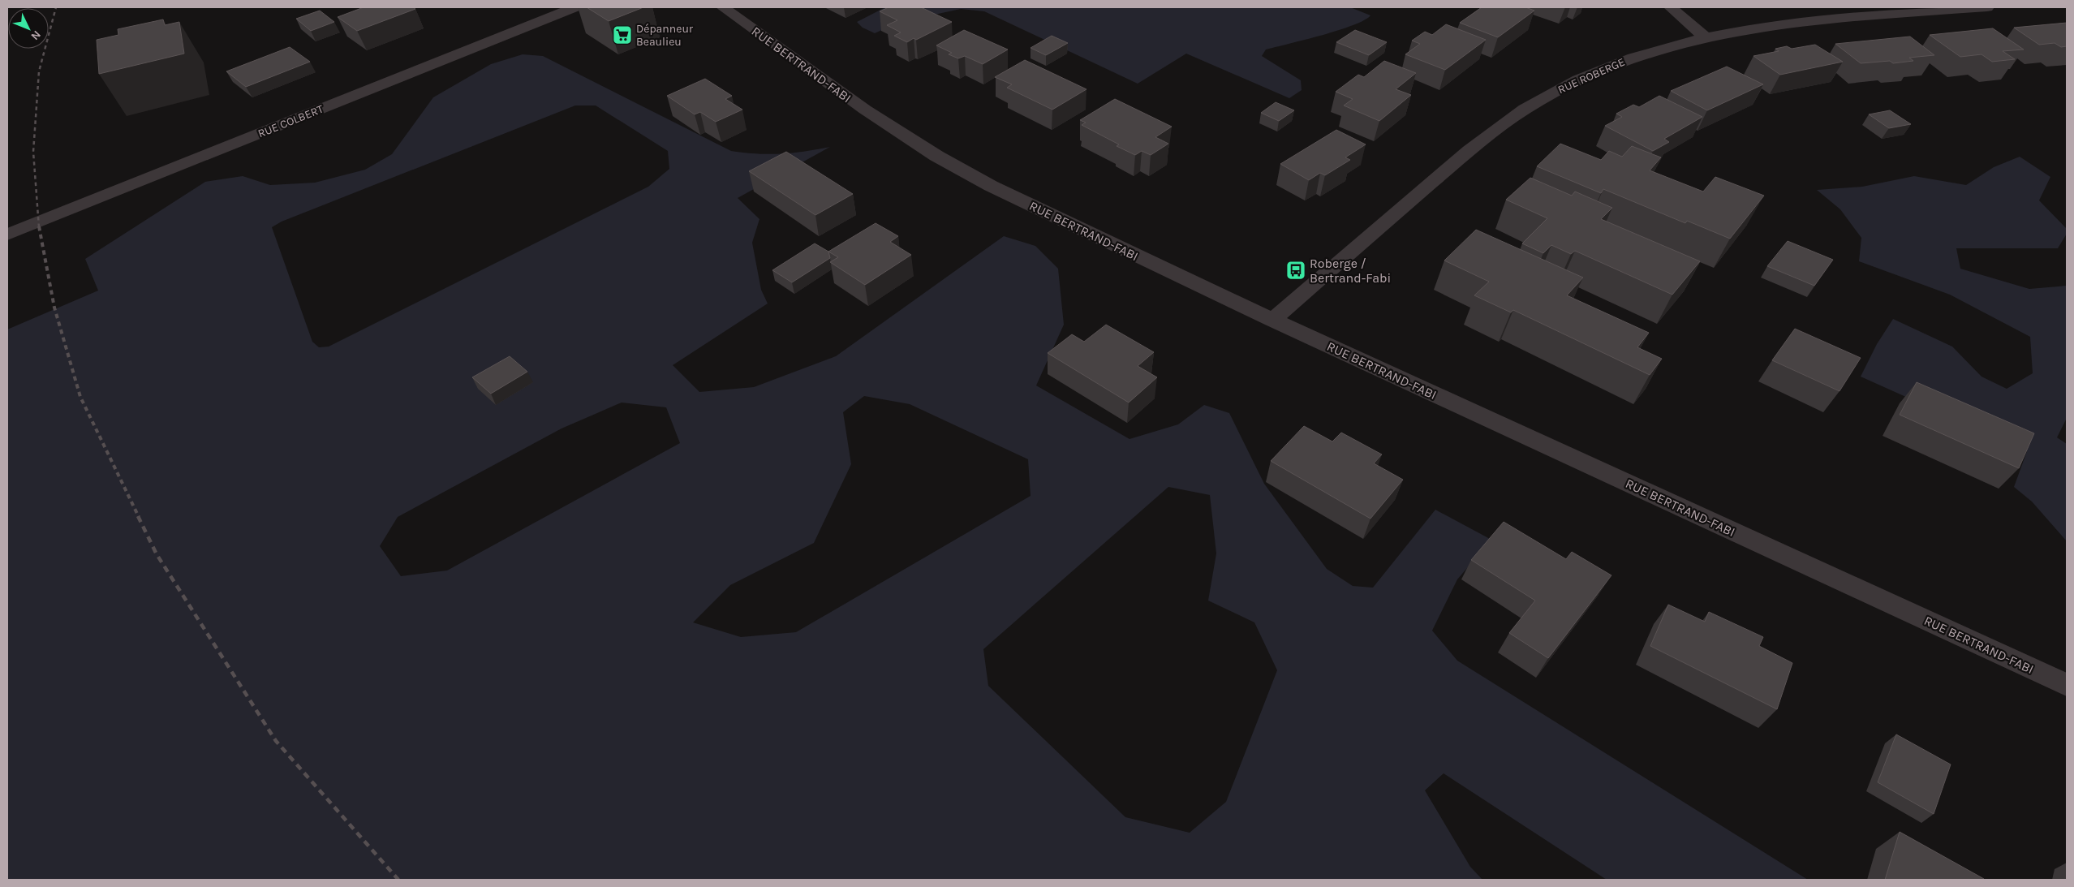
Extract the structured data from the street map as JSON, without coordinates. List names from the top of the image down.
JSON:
{
  "streets": {
    "street": ["RUE BERTRAND-FABI", "RUE ROBERGE", "RUE COLBERT"]
  },
  "crossings": [
    ["RUE BERTRAND-FABI", "RUE ROBERGE"]
  ],
  "places": {
    "supermarket": ["Dépanneur Beaulieu"],
    "bus stop": ["Roberge / Bertrand-Fabi"]
  },
  "north": "bottom right"
}
